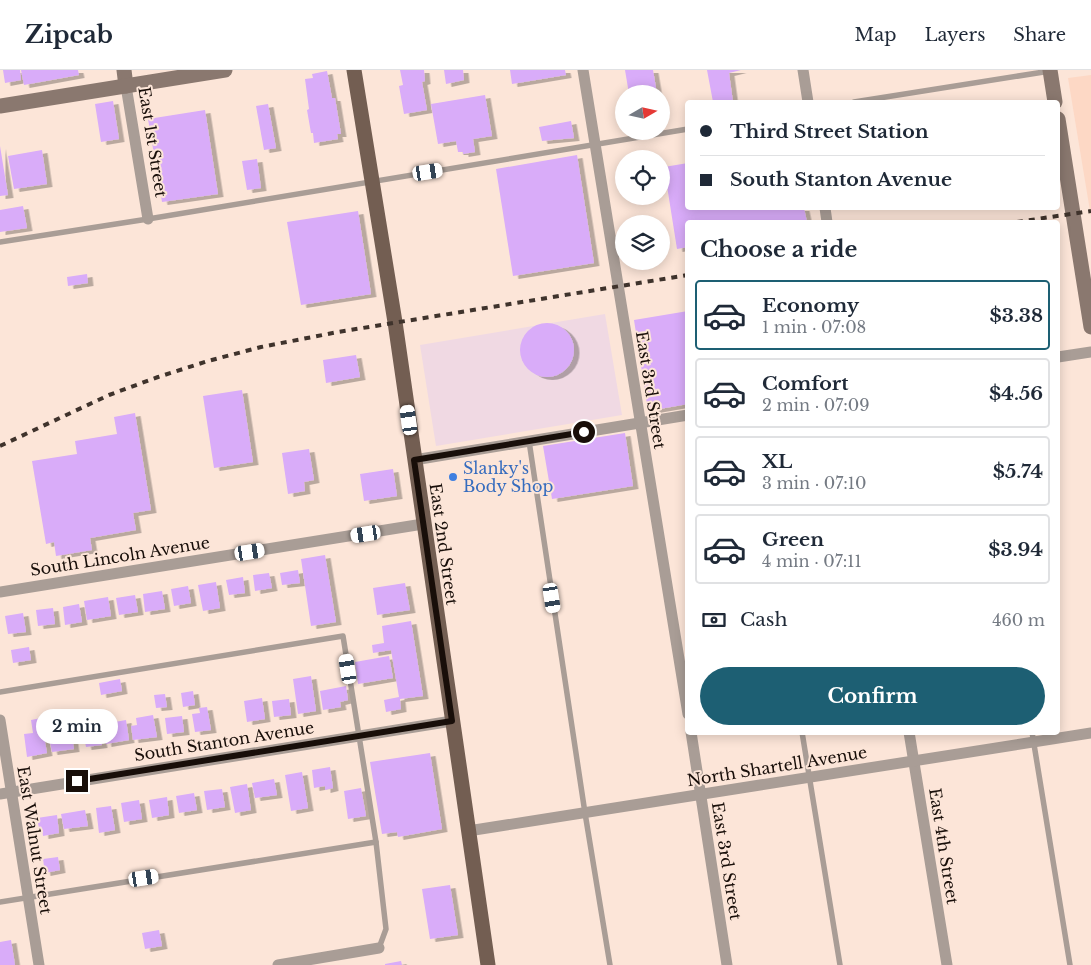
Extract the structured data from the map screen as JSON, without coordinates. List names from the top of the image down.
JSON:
{
  "streets": {
    "main road": ["East 2nd Street"],
    "street": [
      "East 1st Street",
      "East 3rd Street",
      "South Lincoln Avenue",
      "South Stanton Avenue",
      "North Shartell Avenue",
      "East Walnut Street",
      "East 4th Street"
    ]
  },
  "crossings": [
    ["East 3rd Street", "North Shartell Avenue"],
    ["East 2nd Street", "South Lincoln Avenue"],
    ["East 2nd Street", "South Stanton Avenue"],
    ["East 2nd Street", "North Shartell Avenue"],
    ["South Stanton Avenue", "East Walnut Street"],
    ["North Shartell Avenue", "East 4th Street"]
  ],
  "places": ["Slanky's Body Shop"],
  "north": "right",
  "page": {
    "header": "Zipcab",
    "nav": ["Map", "Layers", "Share"],
    "banner": ["Third Street Station", "South Stanton Avenue"],
    "heading": "Choose a ride",
    "list": [
      {
        "name": "Economy",
        "note": "1 min · 07:08",
        "value": "$3.38"
      },
      {
        "name": "Comfort",
        "note": "2 min · 07:09",
        "value": "$4.56"
      },
      {
        "name": "XL",
        "note": "3 min · 07:10",
        "value": "$5.74"
      },
      {
        "name": "Green",
        "note": "4 min · 07:11",
        "value": "$3.94"
      }
    ],
    "pay": ["Cash", "460 m"],
    "buttons": "Confirm",
    "bubble": "2 min"
  }
}
